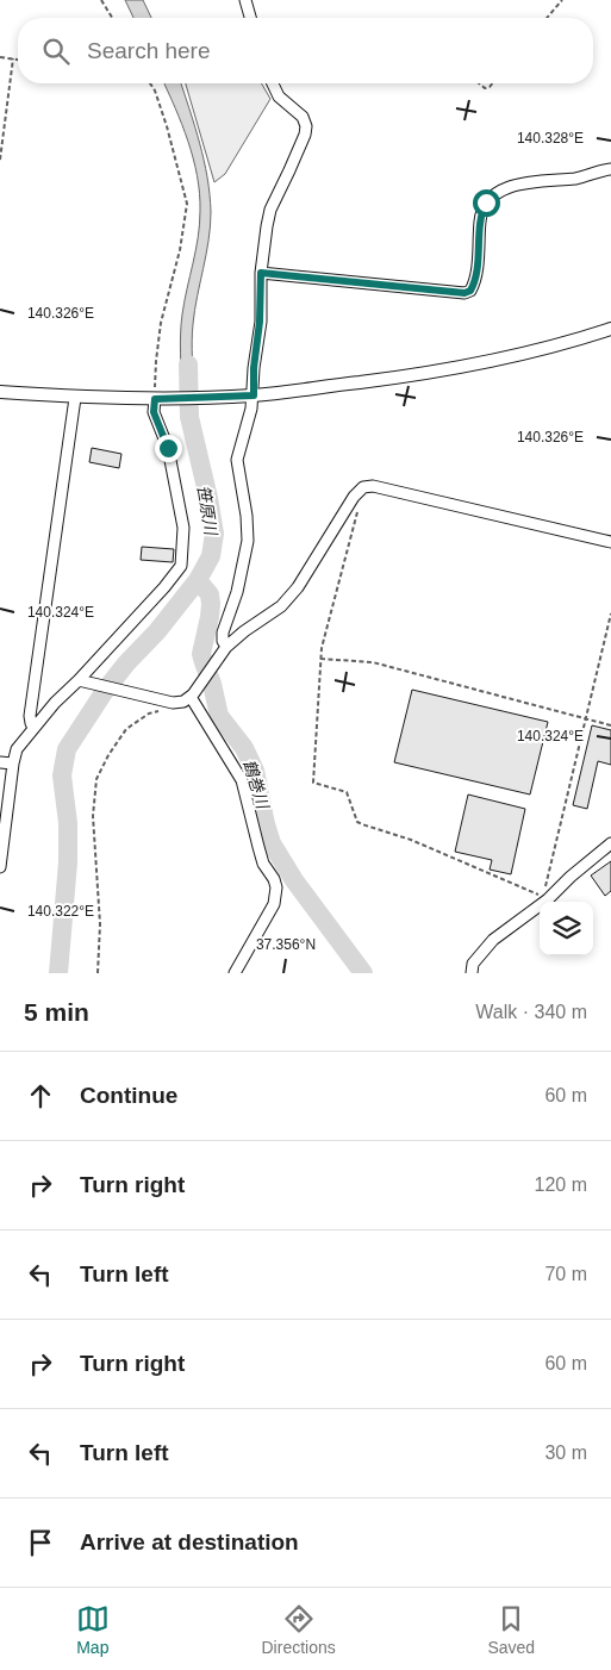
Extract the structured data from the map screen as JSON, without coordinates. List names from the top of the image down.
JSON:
{
  "water": ["笹原川", "鶴巻川"],
  "page": {
    "search": "Search here",
    "heading": ["5 min", "Walk · 340 m"],
    "list": [
      ["Continue", "60 m"],
      ["Turn right", "120 m"],
      ["Turn left", "70 m"],
      ["Turn right", "60 m"],
      ["Turn left", "30 m"],
      "Arrive at destination"
    ],
    "nav": ["Map", "Directions", "Saved"]
  },
  "coordinates": [
    "140.328°E",
    "140.326°E",
    "140.324°E",
    "140.322°E",
    "37.356°N"
  ]
}
